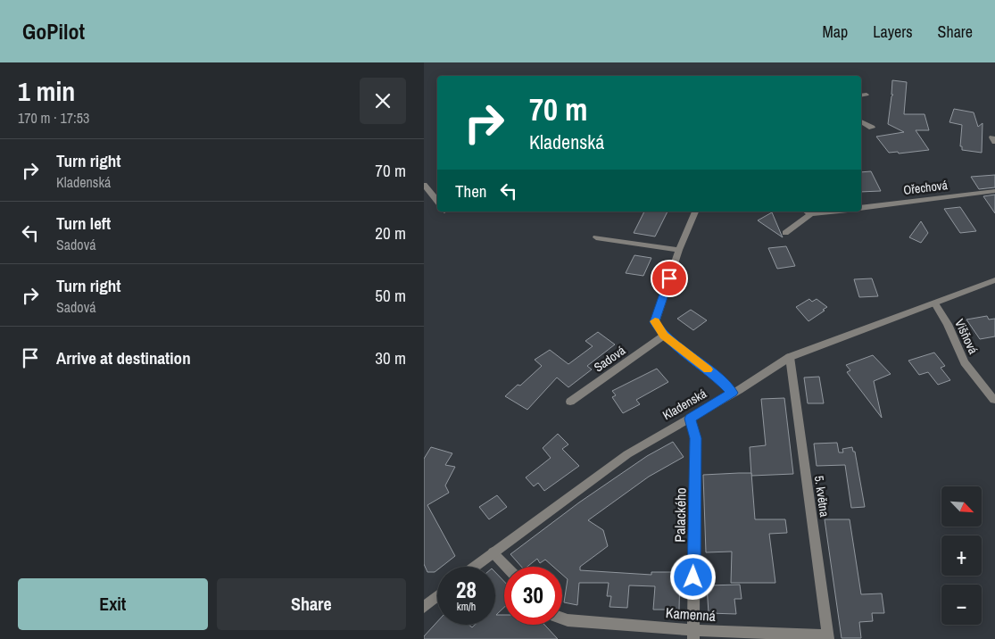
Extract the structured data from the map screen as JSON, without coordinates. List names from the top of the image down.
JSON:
{
  "streets": {
    "street": [
      "Ořechová",
      "Višňová",
      "Sadová",
      "Kladenská",
      "5. května",
      "Palackého",
      "Kamenná"
    ]
  },
  "crossings": [
    ["Višňová", "Kladenská"],
    ["Kladenská", "5. května"],
    ["Kladenská", "Palackého"],
    ["5. května", "Kamenná"],
    ["Palackého", "Kamenná"]
  ],
  "north": "bottom right",
  "page": {
    "header": "GoPilot",
    "nav": ["Map", "Layers", "Share"],
    "heading": ["1 min", "170 m · 17:53"],
    "turn": ["70 m", "Kladenská"],
    "list": [
      {
        "name": "Turn right",
        "note": "Kladenská",
        "value": "70 m"
      },
      {
        "name": "Turn left",
        "note": "Sadová",
        "value": "20 m"
      },
      {
        "name": "Turn right",
        "note": "Sadová",
        "value": "50 m"
      },
      {
        "name": "Arrive at destination",
        "value": "30 m"
      }
    ],
    "then": "Then",
    "map_buttons": ["+", "−"],
    "speed": "28 km/h",
    "limit": "30",
    "buttons": ["Exit", "Share"]
  }
}
